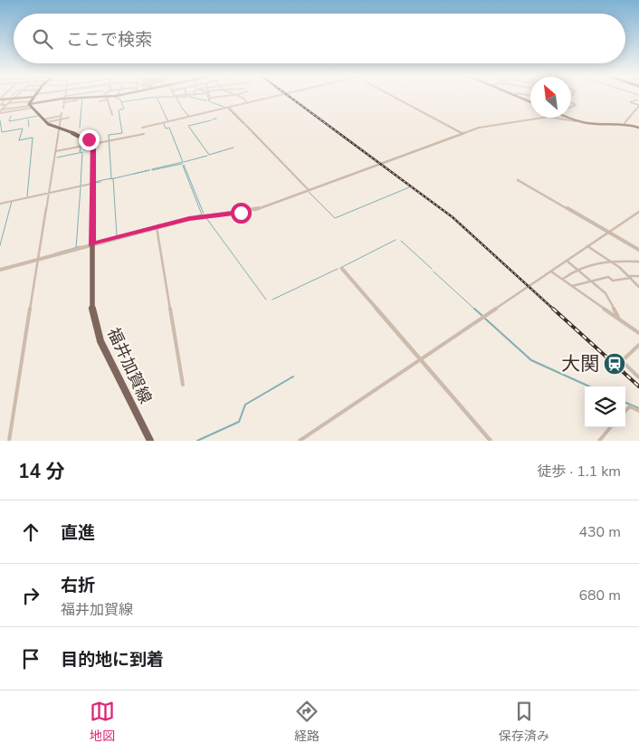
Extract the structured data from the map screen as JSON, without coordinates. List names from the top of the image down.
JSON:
{
  "streets": {
    "main road": ["福井加賀線"]
  },
  "places": {
    "station": ["大関"]
  },
  "north": "top left",
  "page": {
    "search": "ここで検索",
    "heading": ["14 分", "徒歩 · 1.1 km"],
    "list": [
      ["直進", "430 m"],
      ["右折", "福井加賀線", "680 m"],
      "目的地に到着"
    ],
    "nav": ["地図", "経路", "保存済み"]
  }
}
